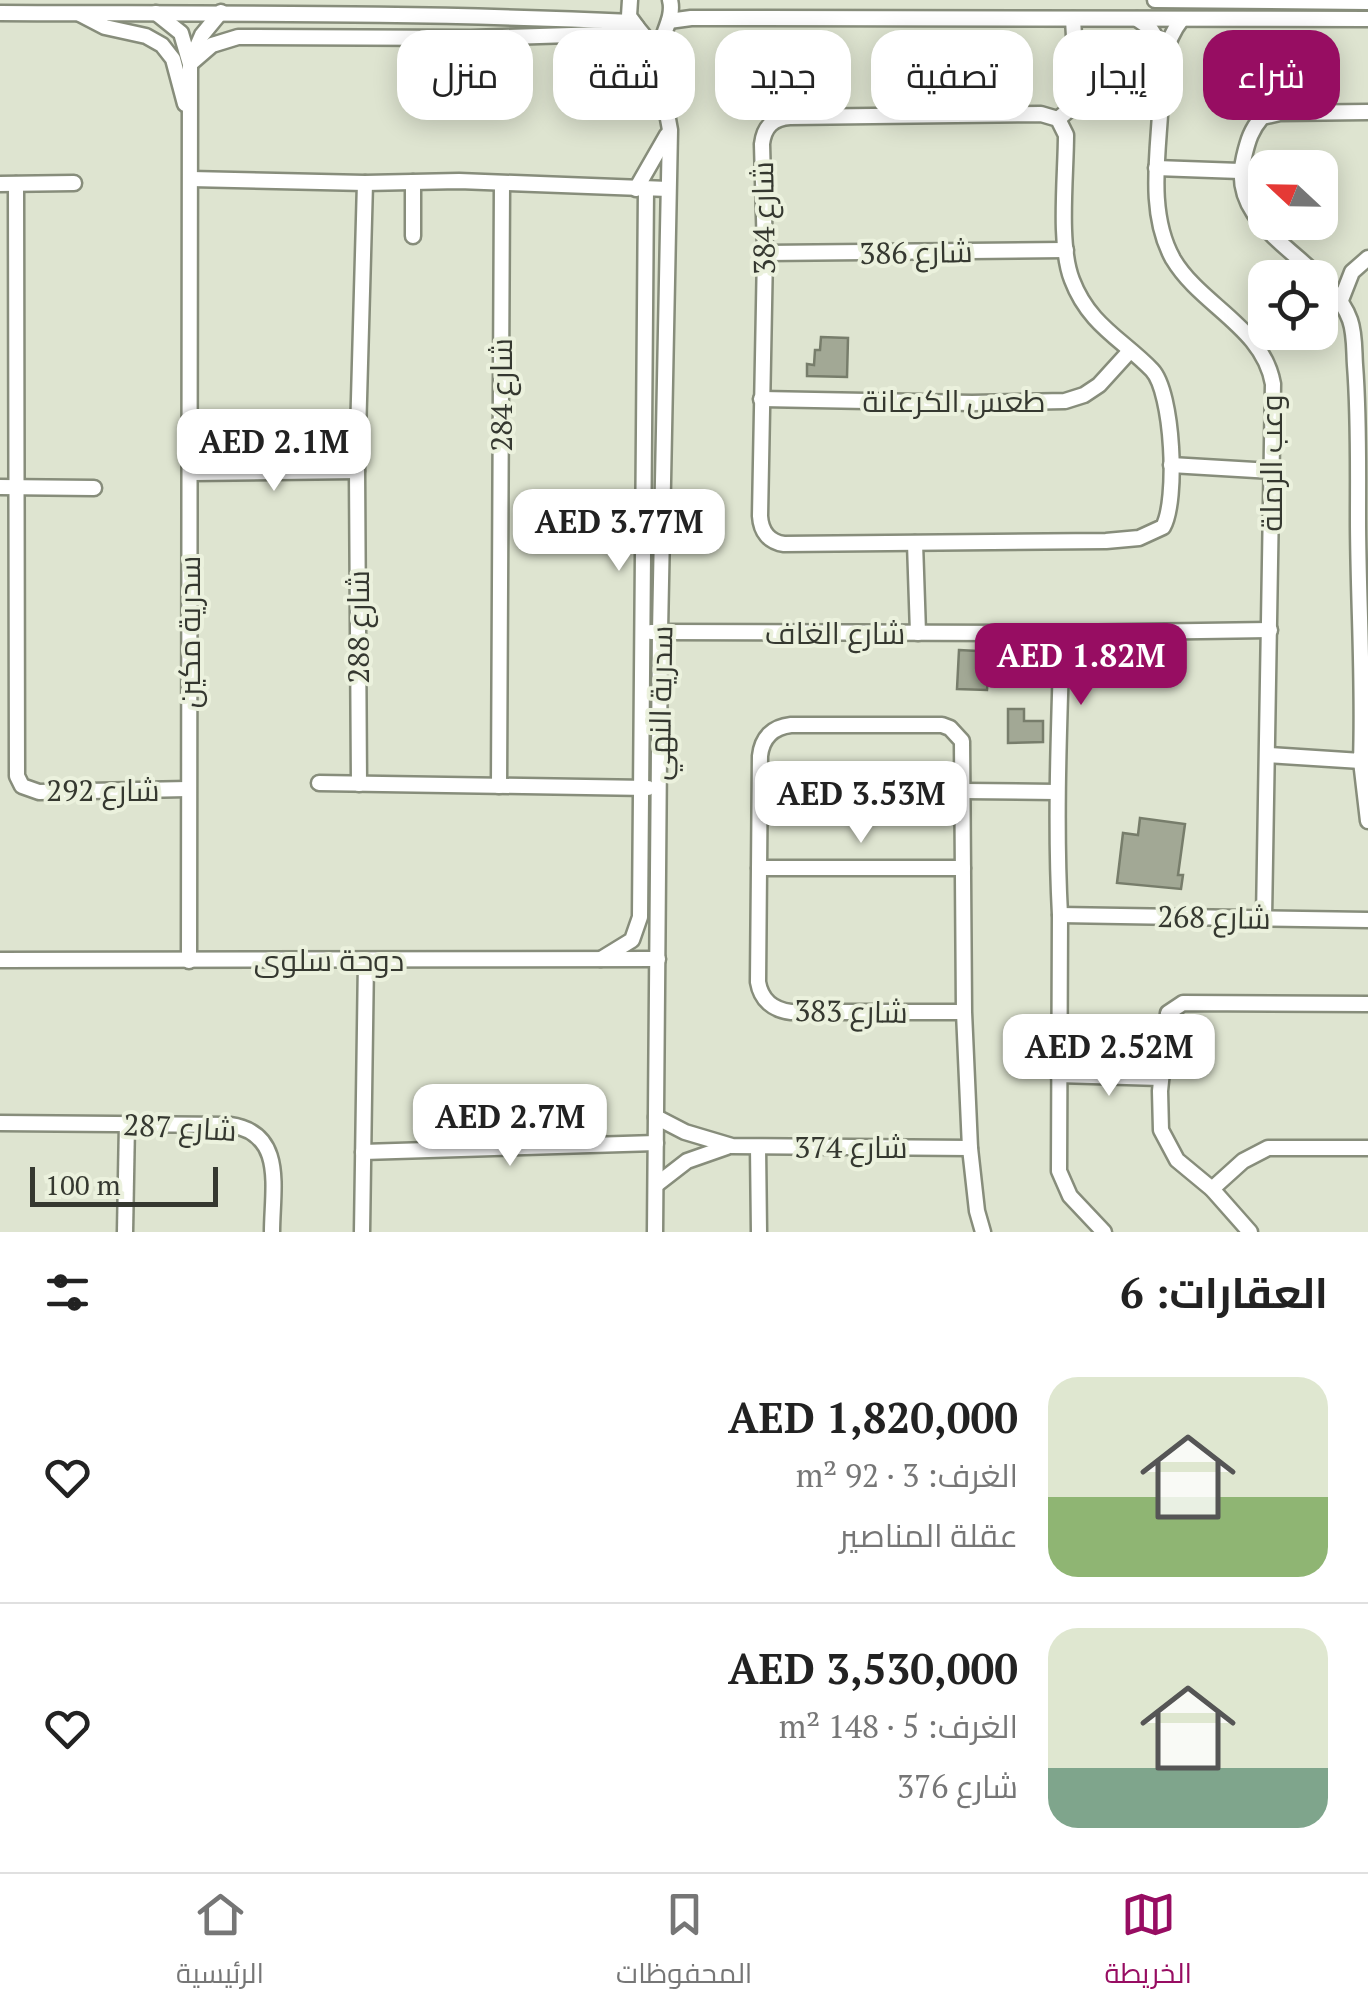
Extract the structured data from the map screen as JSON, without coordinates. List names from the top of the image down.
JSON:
{
  "streets": {
    "street": [
      "شارع 384",
      "شارع 386",
      "شارع 284",
      "طعس الكرعانة",
      "وعب الرملة",
      "شارع 288",
      "سدرية مكين",
      "شارع الغاف",
      "سدرية النهي",
      "شارع 292",
      "شارع 268",
      "دوحة سلوى",
      "شارع 383",
      "شارع 287",
      "شارع 374"
    ]
  },
  "crossings": [
    ["شارع 384", "شارع 386"],
    ["شارع 384", "طعس الكرعانة"],
    ["وعب الرملة", "شارع الغاف"],
    ["وعب الرملة", "شارع 268"],
    ["سدرية مكين", "شارع 292"],
    ["سدرية مكين", "دوحة سلوى"],
    ["شارع الغاف", "سدرية النهي"],
    ["سدرية النهي", "دوحة سلوى"],
    ["سدرية النهي", "شارع 374"],
    ["شارع 383", "شارع 374"]
  ],
  "scale_bar": "100 m",
  "north": "left",
  "page": {
    "chip": [
      "شراء",
      "إيجار",
      "تصفية",
      "جديد",
      "شقة",
      "منزل"
    ],
    "price": [
      "AED 2.1M",
      "AED 3.77M",
      "AED 1.82M",
      "AED 3.53M",
      "AED 2.52M",
      "AED 2.7M"
    ],
    "scale": "100 m",
    "heading": "العقارات: 6",
    "list": [
      {
        "name": "AED 1,820,000",
        "note": "الغرف: 3 · 92 m² · عقلة المناصير"
      },
      {
        "name": "AED 3,530,000",
        "note": "الغرف: 5 · 148 m² · شارع 376"
      }
    ],
    "tabs": ["الخريطة", "المحفوظات", "الرئيسية"]
  }
}
